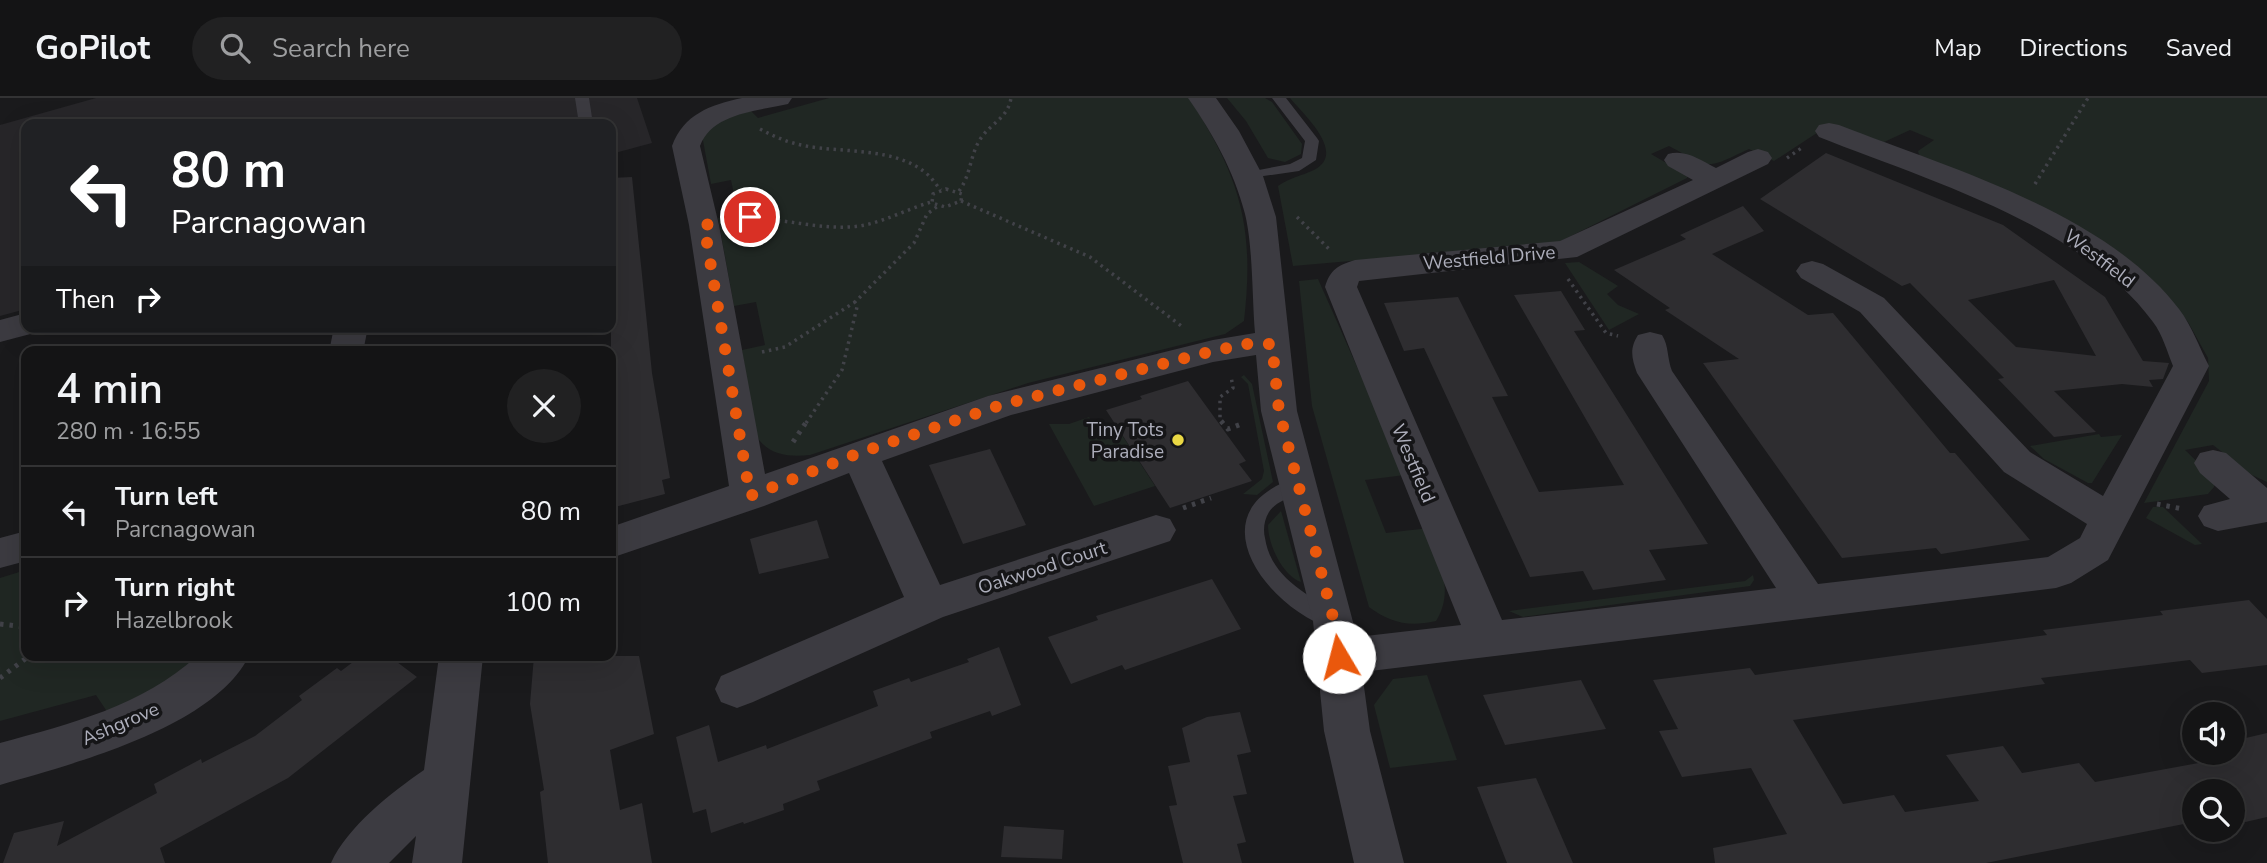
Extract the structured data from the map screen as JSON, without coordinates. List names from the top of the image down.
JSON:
{
  "streets": {
    "street": [
      "Westfield Drive",
      "Westfield",
      "Oakwood Court",
      "Ashgrove"
    ]
  },
  "crossings": [
    ["Westfield Drive", "Westfield"]
  ],
  "places": ["Tiny Tots Paradise"],
  "page": {
    "header": "GoPilot",
    "search": "Search here",
    "nav": ["Map", "Directions", "Saved"],
    "turn": ["80 m", "Parcnagowan"],
    "then": "Then",
    "heading": ["4 min", "280 m · 16:55"],
    "list": [
      {
        "name": "Turn left",
        "note": "Parcnagowan",
        "value": "80 m"
      },
      {
        "name": "Turn right",
        "note": "Hazelbrook",
        "value": "100 m"
      }
    ]
  }
}
